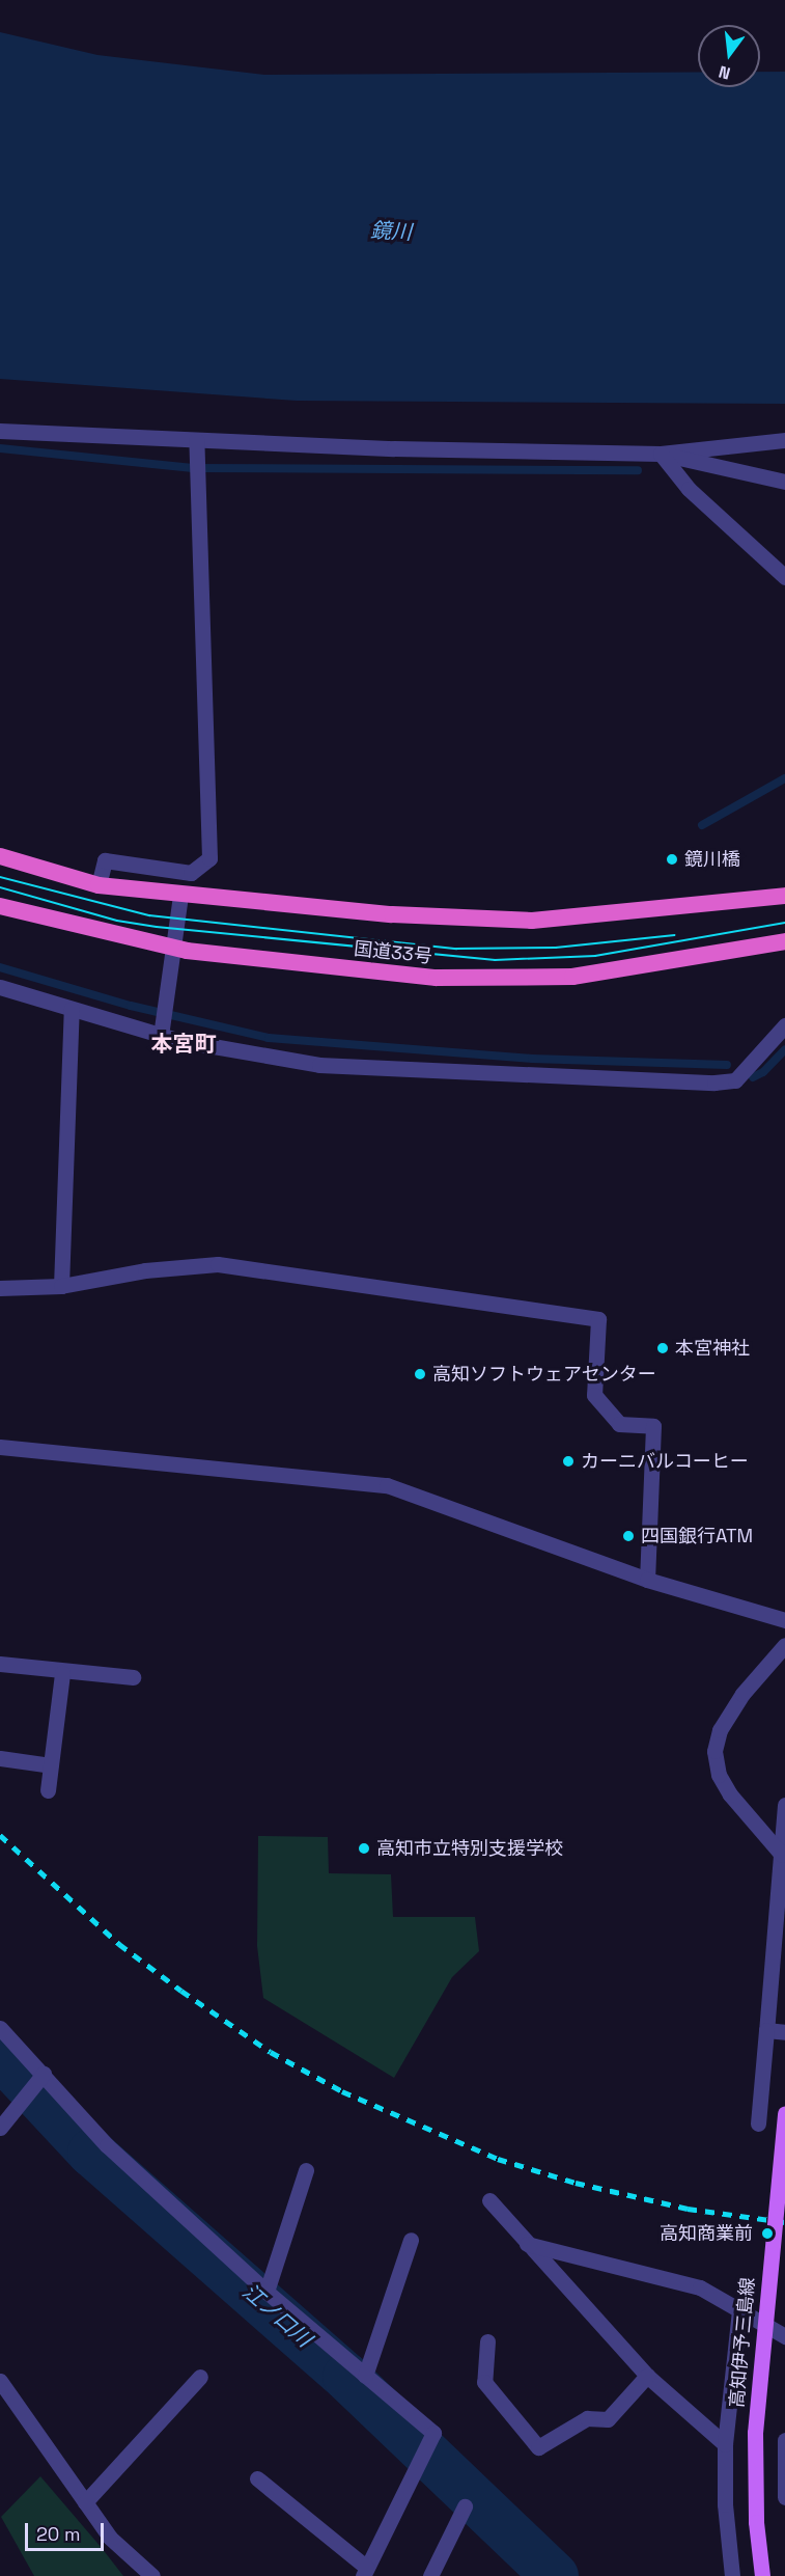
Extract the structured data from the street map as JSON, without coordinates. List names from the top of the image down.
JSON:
{
  "streets": {
    "highway": ["国道33号"],
    "main road": ["高知伊予三島線"]
  },
  "districts": ["本宮町"],
  "water": ["鏡川", "江ノ口川"],
  "places": [
    "鏡川橋",
    "本宮神社",
    "高知ソフトウェアセンター",
    "カーニバルコーヒー",
    "四国銀行ATM",
    "高知市立特別支援学校",
    "高知商業前"
  ],
  "scale_bar": "20 m",
  "north": "bottom"
}
